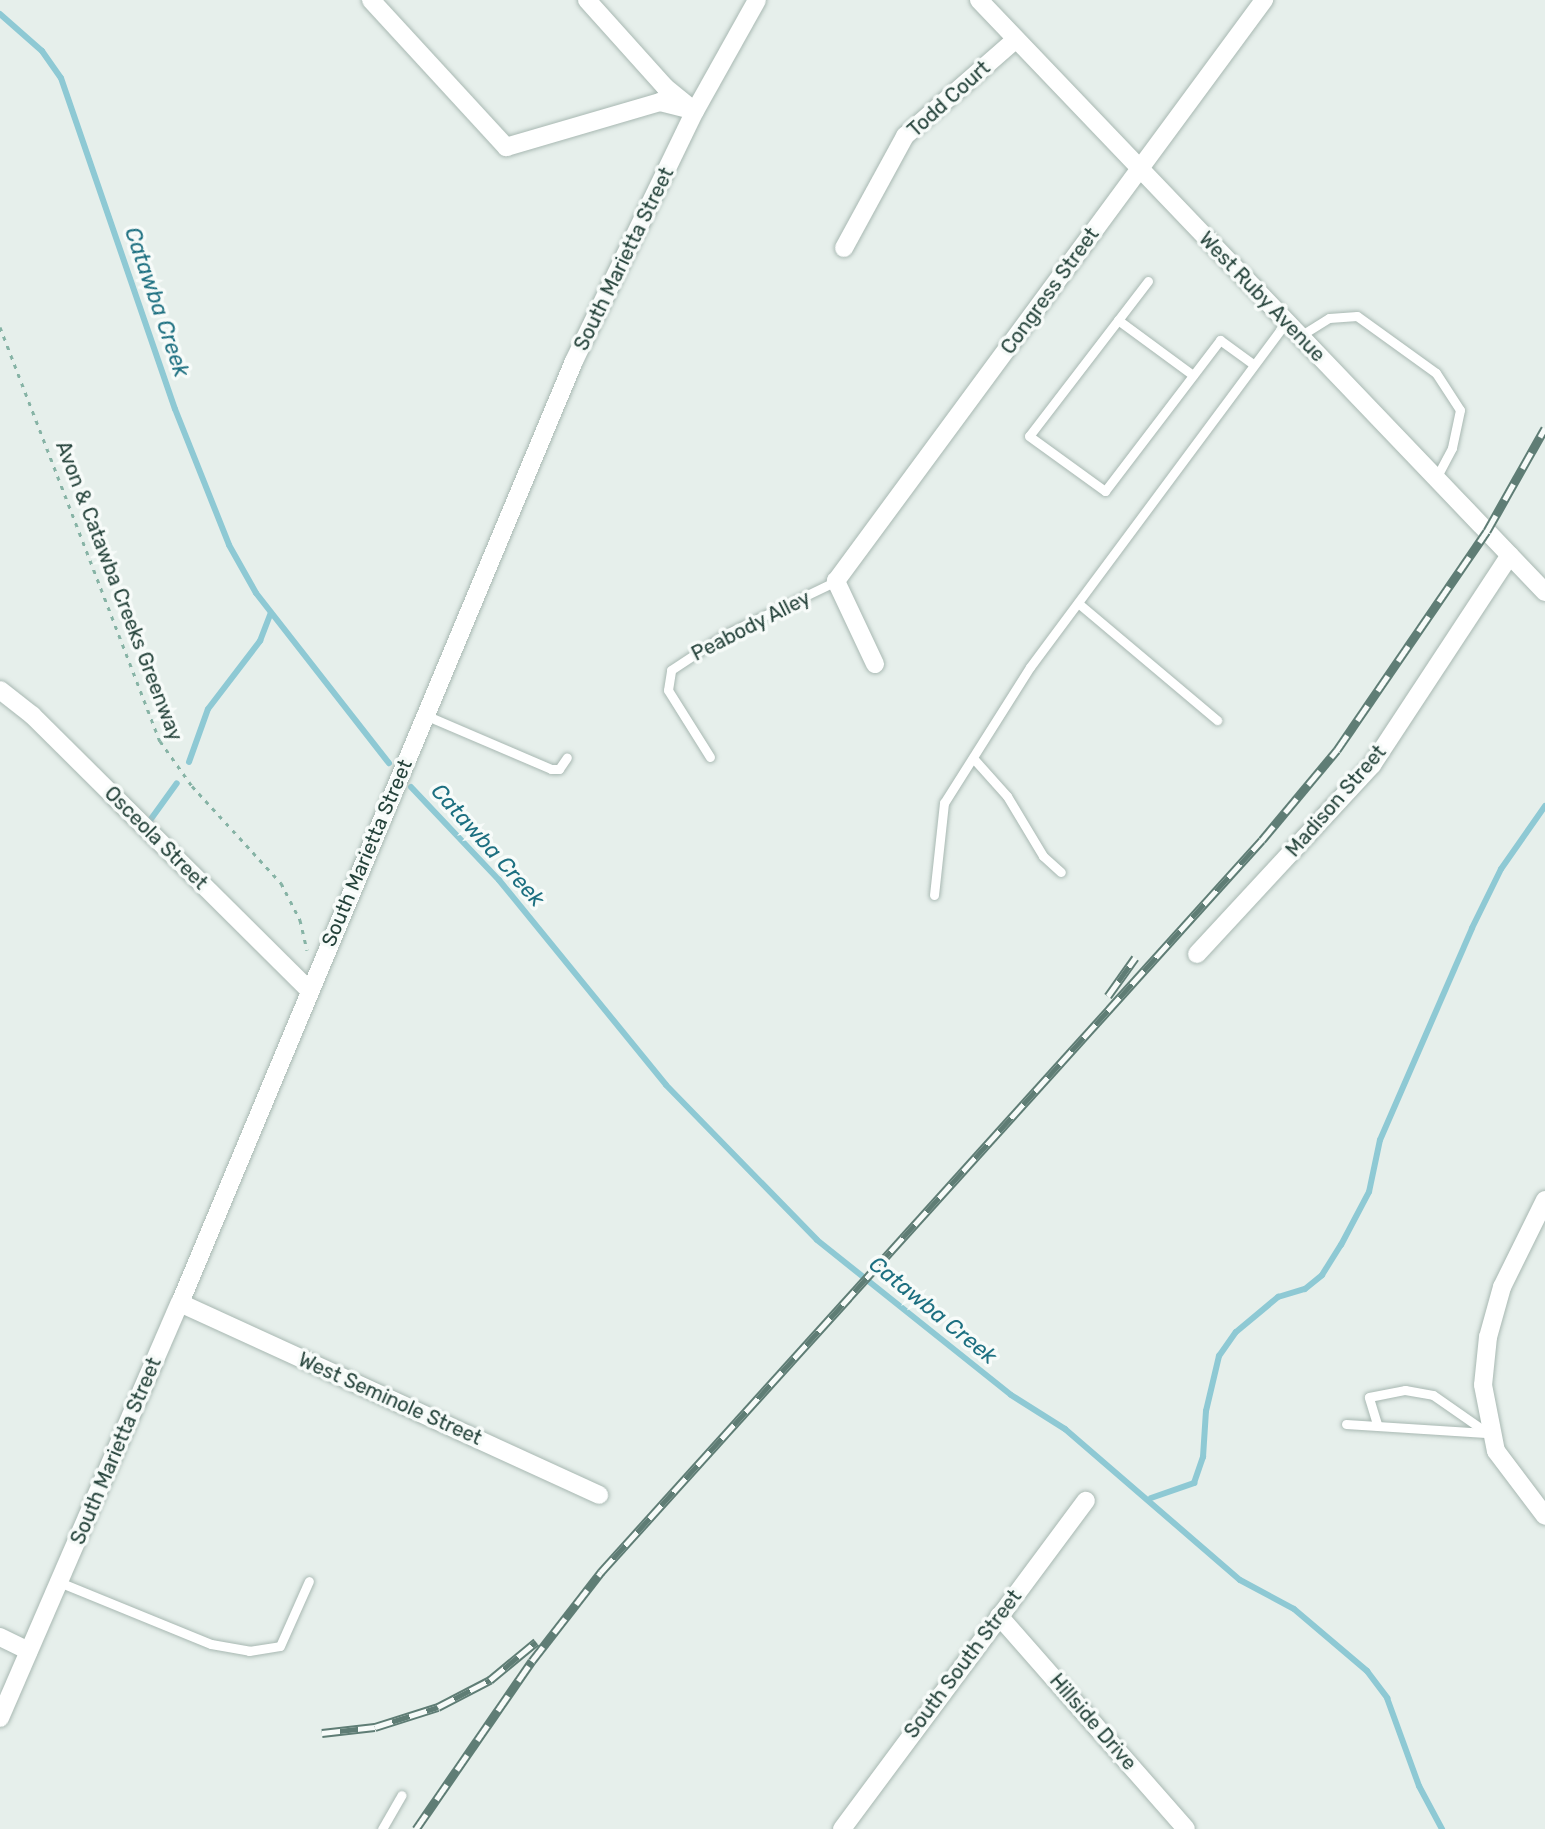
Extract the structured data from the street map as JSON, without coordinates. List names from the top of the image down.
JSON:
{
  "streets": {
    "street": [
      "Todd Court",
      "South Marietta Street",
      "Congress Street",
      "West Ruby Avenue",
      "Madison Street",
      "Osceola Street",
      "West Seminole Street",
      "South South Street",
      "Hillside Drive"
    ],
    "lane": ["Peabody Alley"],
    "path": ["Avon & Catawba Creeks Greenway"]
  },
  "crossings": [
    ["Todd Court", "West Ruby Avenue"],
    ["South Marietta Street", "Avon & Catawba Creeks Greenway"],
    ["South Marietta Street", "Osceola Street"],
    ["South Marietta Street", "West Seminole Street"],
    ["Congress Street", "West Ruby Avenue"],
    ["Congress Street", "Peabody Alley"],
    ["West Ruby Avenue", "Madison Street"],
    ["South South Street", "Hillside Drive"]
  ],
  "water": ["Catawba Creek"]
}
